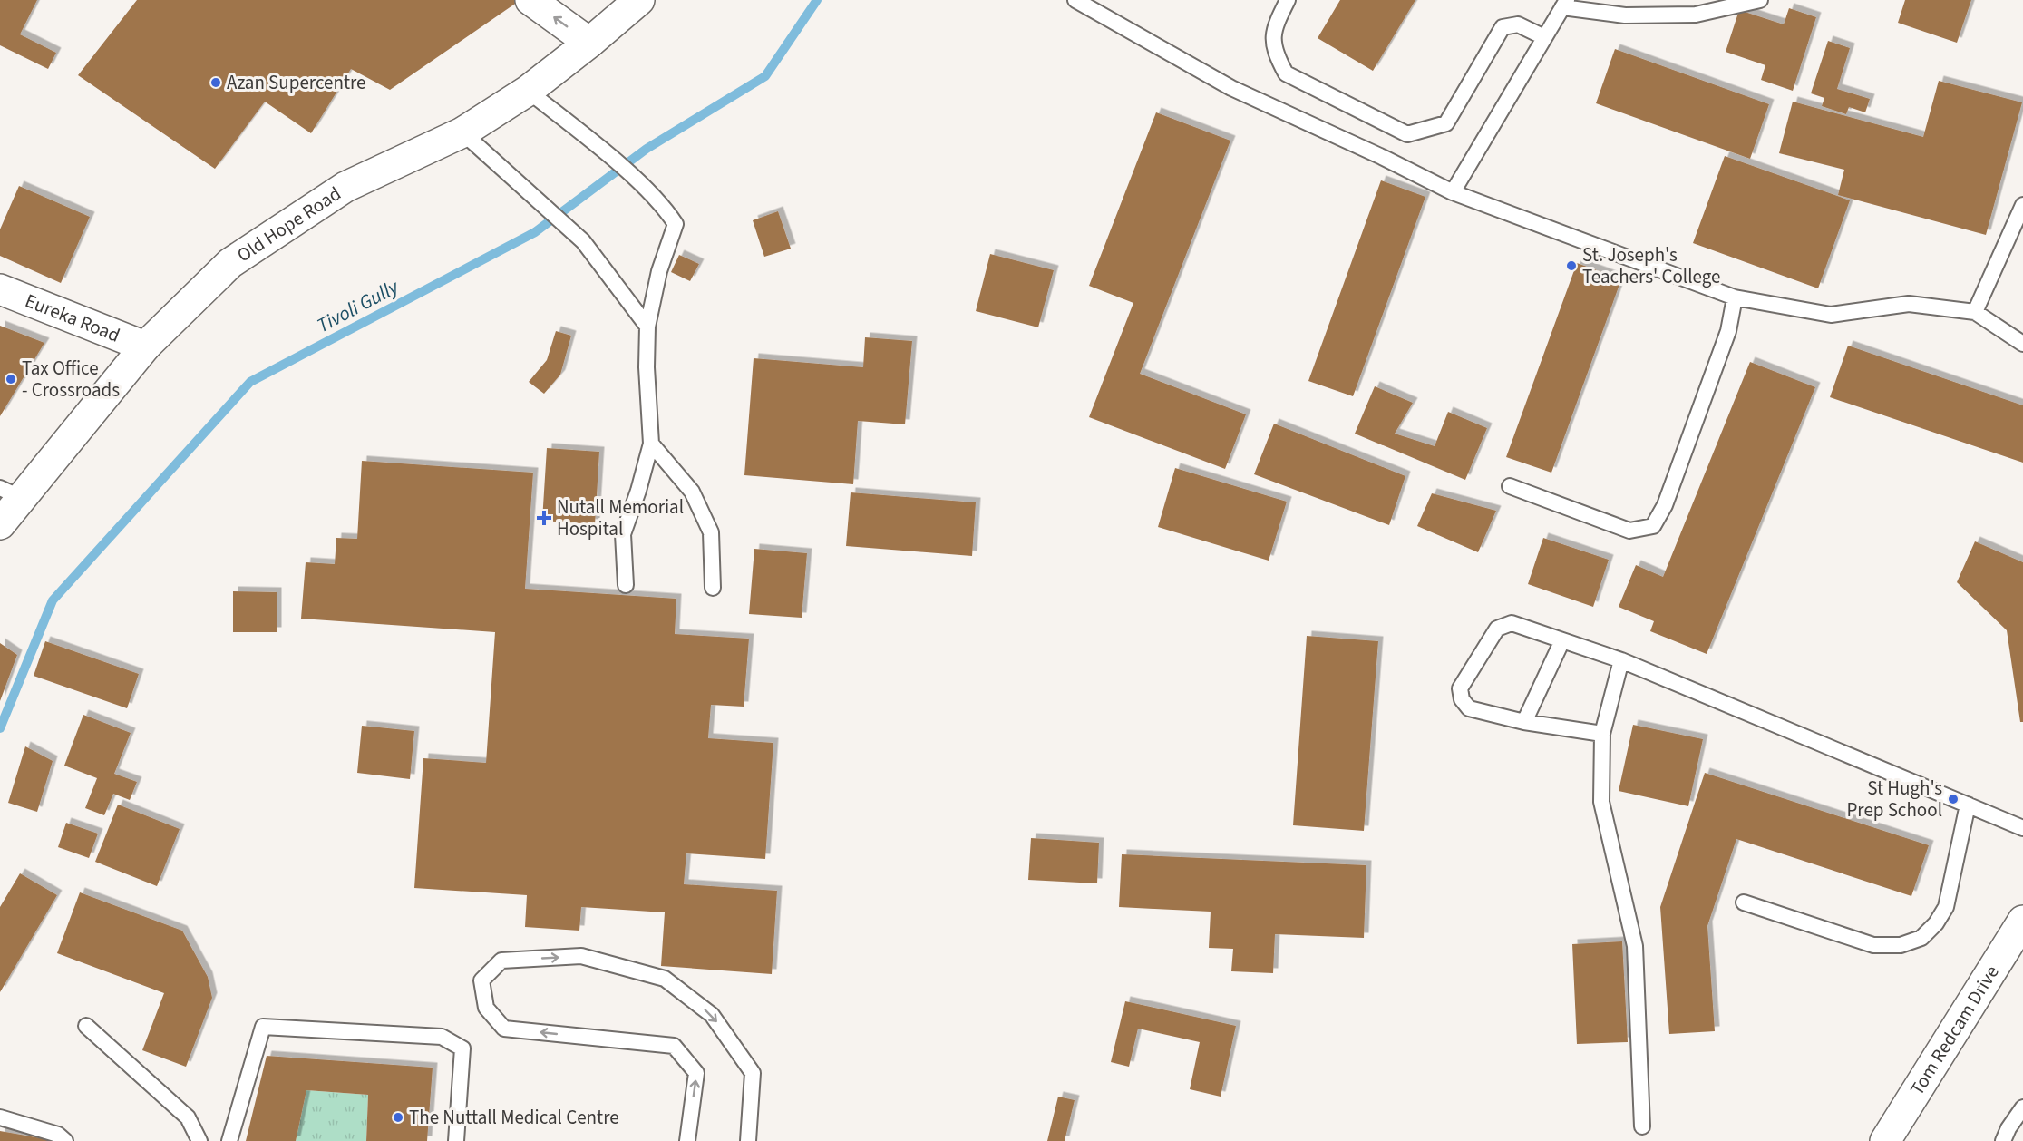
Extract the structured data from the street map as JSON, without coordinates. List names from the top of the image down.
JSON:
{
  "streets": {
    "main road": ["Old Hope Road", "Eureka Road", "Tom Redcam Drive"]
  },
  "crossings": [
    ["Old Hope Road", "Eureka Road"]
  ],
  "water": ["Tivoli Gully"],
  "places": {
    "other": [
      "Azan Supercentre",
      "St. Joseph's Teachers' College",
      "Tax Office - Crossroads",
      "St Hugh's Prep School",
      "The Nuttall Medical Centre"
    ],
    "health": ["Nutall Memorial Hospital"]
  }
}
